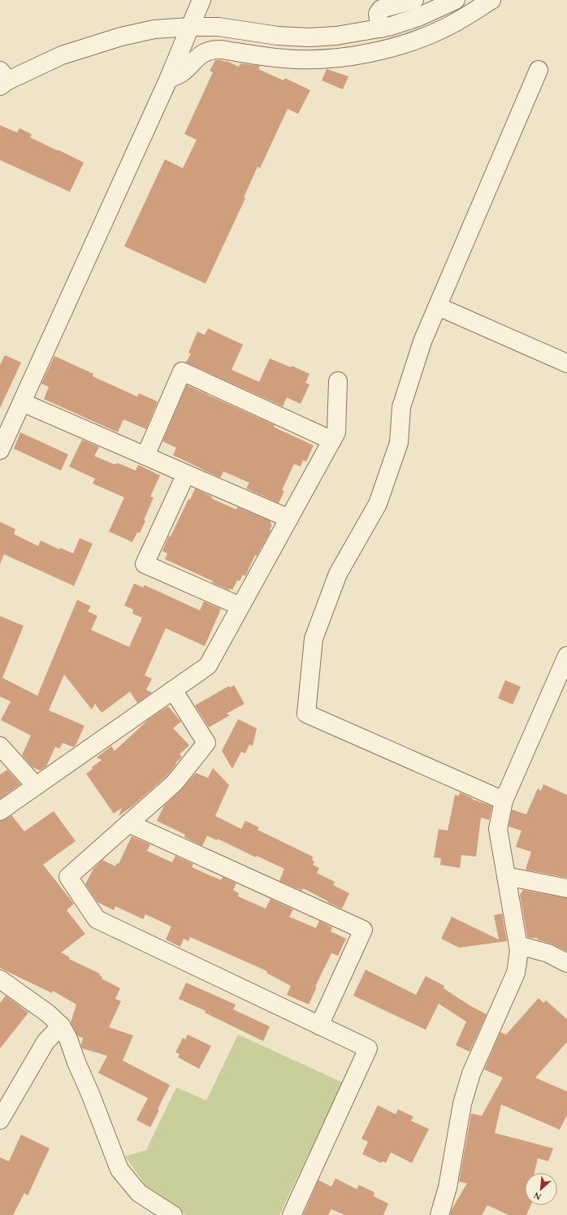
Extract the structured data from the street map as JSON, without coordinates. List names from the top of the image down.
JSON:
{
  "north": "bottom left"
}
